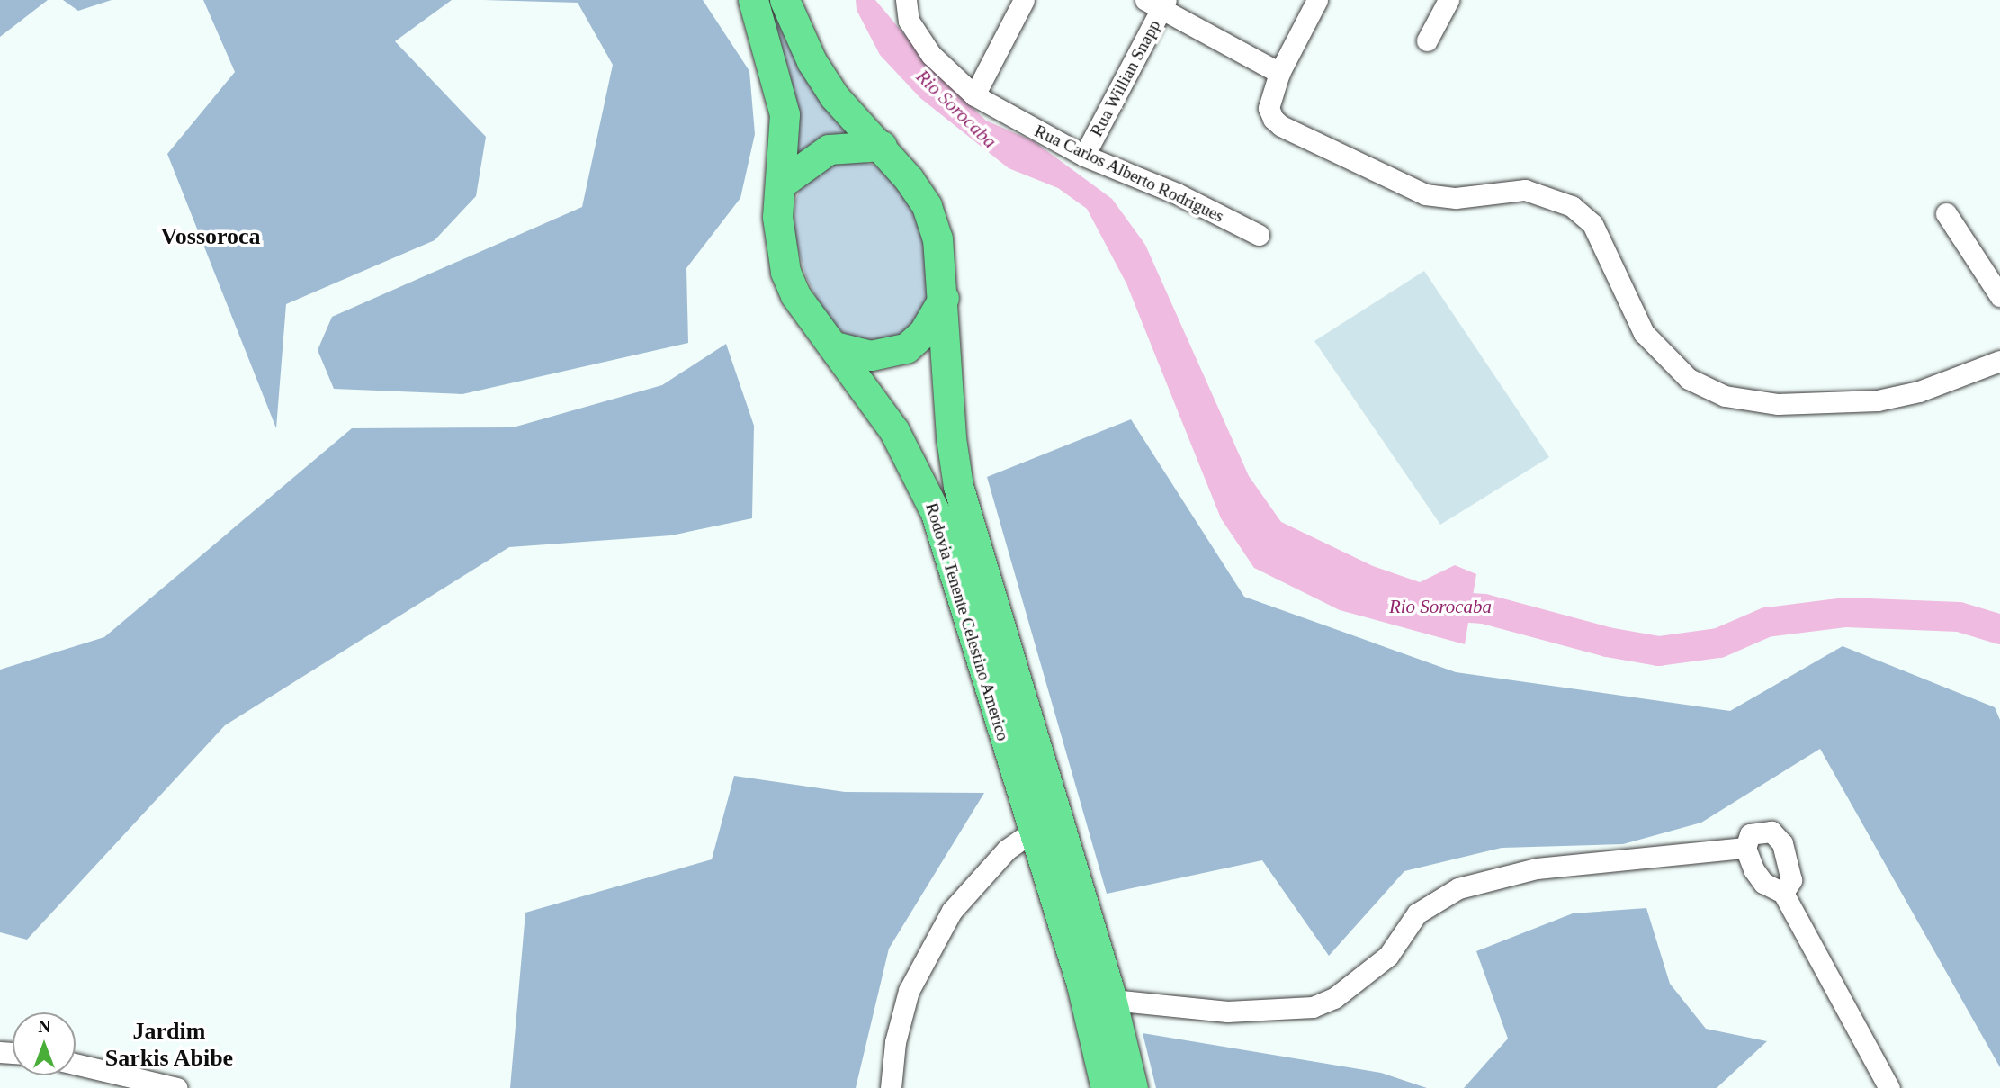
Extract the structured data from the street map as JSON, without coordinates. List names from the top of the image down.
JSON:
{
  "streets": {
    "highway": ["Rodovia Tenente Celestino Americo"],
    "street": ["Rua Willian Snapp", "Rua Carlos Alberto Rodrigues"]
  },
  "crossings": [
    ["Rua Willian Snapp", "Rua Carlos Alberto Rodrigues"]
  ],
  "districts": ["Vossoroca", "Jardim Sarkis Abibe"],
  "water": ["Rio Sorocaba"],
  "north": "top"
}
